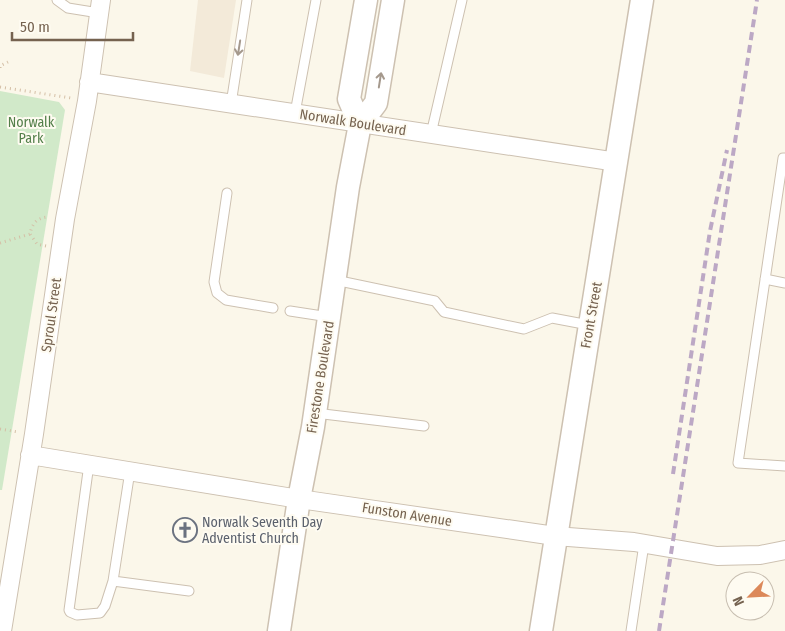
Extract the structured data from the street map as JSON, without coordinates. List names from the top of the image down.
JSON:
{
  "streets": {
    "street": [
      "Norwalk Boulevard",
      "Sproul Street",
      "Front Street",
      "Firestone Boulevard",
      "Funston Avenue"
    ]
  },
  "crossings": [
    ["Norwalk Boulevard", "Sproul Street"],
    ["Norwalk Boulevard", "Front Street"],
    ["Norwalk Boulevard", "Firestone Boulevard"],
    ["Sproul Street", "Funston Avenue"],
    ["Front Street", "Funston Avenue"],
    ["Firestone Boulevard", "Funston Avenue"]
  ],
  "parks": ["Norwalk Park"],
  "places": {
    "church": ["Norwalk Seventh Day Adventist Church"]
  },
  "scale_bar": "50 m",
  "north": "bottom left"
}
